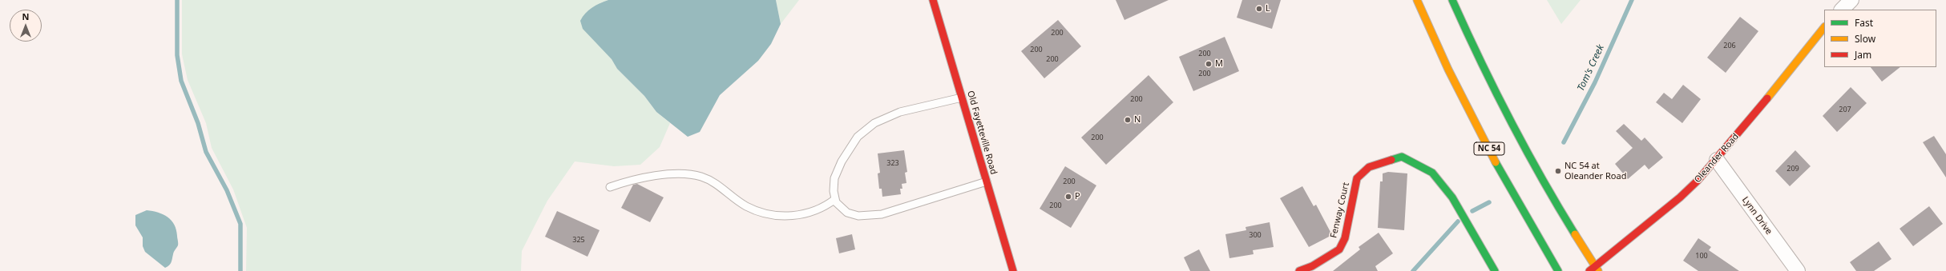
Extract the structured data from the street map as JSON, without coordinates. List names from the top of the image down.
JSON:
{
  "streets": {
    "main road": [
      "Old Fayetteville Road",
      "NC 54",
      "Oleander Road",
      "Fenway Court"
    ],
    "street": ["Lynn Drive"]
  },
  "crossings": [
    ["Oleander Road", "Lynn Drive"]
  ],
  "water": ["Tom's Creek"],
  "places": [
    "L",
    "M",
    "N",
    "NC 54 at Oleander Road",
    "P"
  ],
  "house_numbers": [
    "200",
    "206",
    "200",
    "200",
    "200",
    "200",
    "200",
    "207",
    "200",
    "323",
    "209",
    "200",
    "200",
    "300",
    "325",
    "100"
  ],
  "legend": ["Fast", "Slow", "Jam"],
  "north": "top"
}
